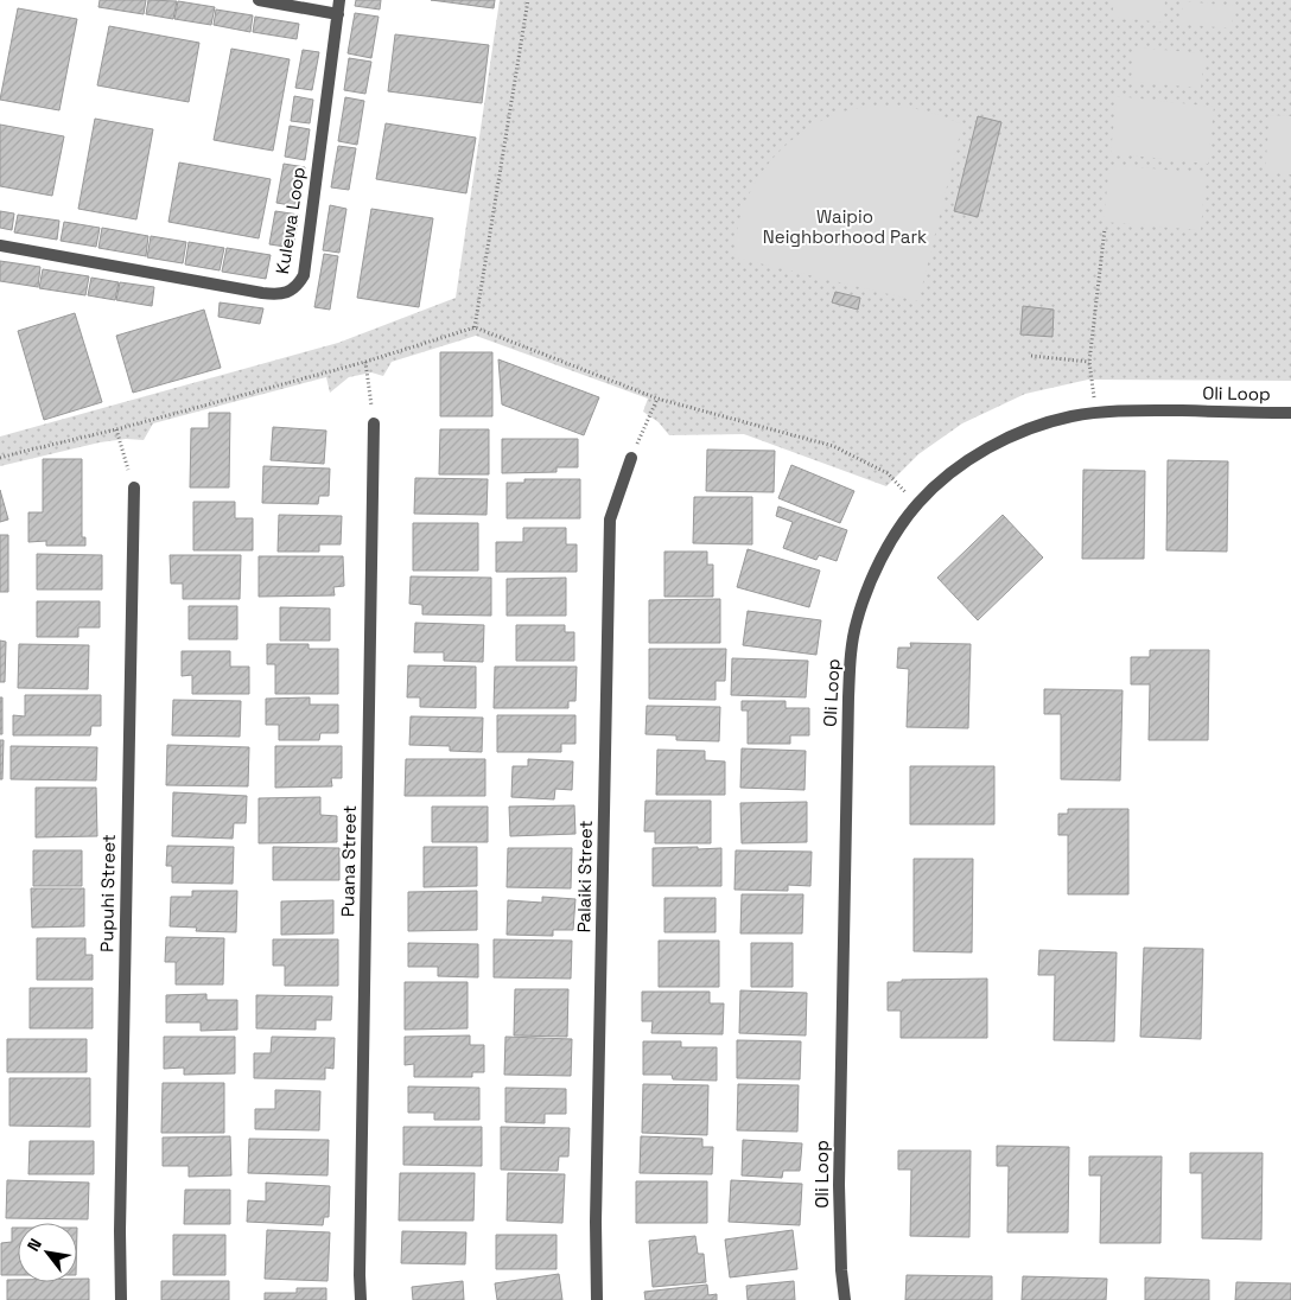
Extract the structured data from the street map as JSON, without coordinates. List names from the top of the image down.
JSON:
{
  "streets": {
    "street": [
      "Kulewa Loop",
      "Oli Loop",
      "Puana Street",
      "Palaiki Street",
      "Pupuhi Street"
    ]
  },
  "parks": ["Waipio Neighborhood Park"],
  "north": "top left"
}
